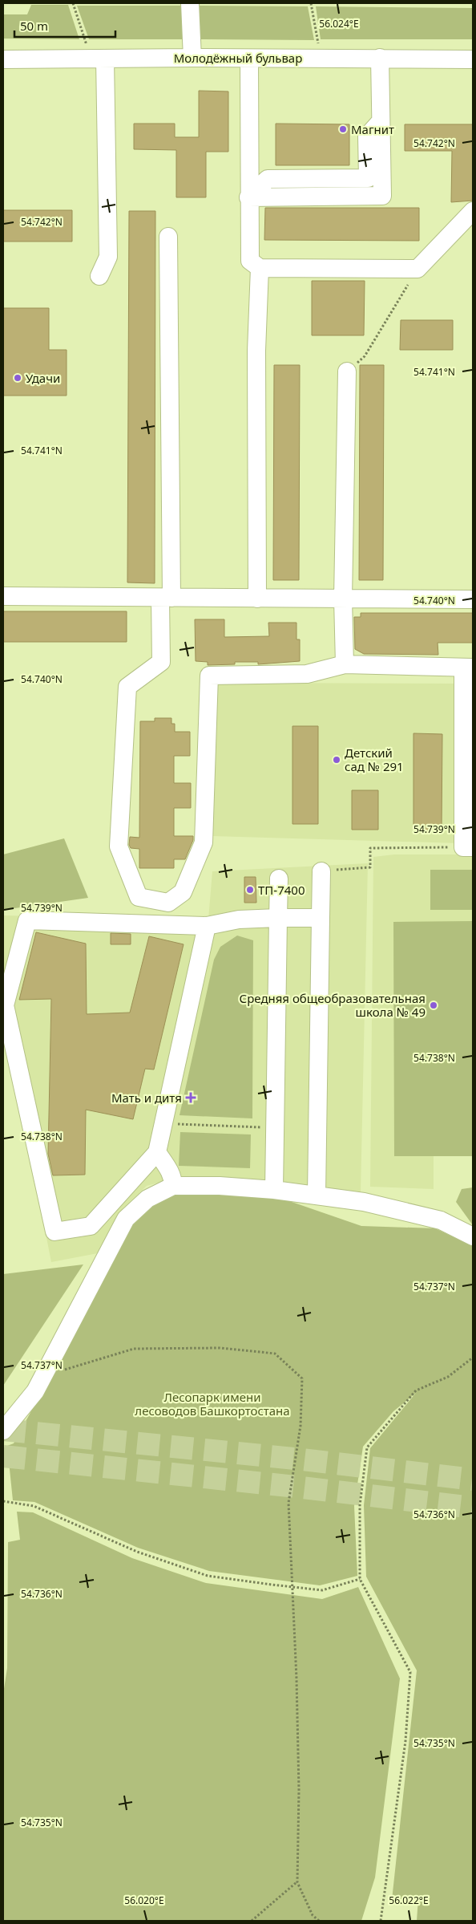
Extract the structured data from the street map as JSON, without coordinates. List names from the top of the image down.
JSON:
{
  "streets": {
    "street": ["Молодёжный бульвар"]
  },
  "parks": ["Лесопарк имени лесоводов Башкортостана"],
  "places": {
    "other": [
      "Магнит",
      "Удачи",
      "Детский сад № 291",
      "ТП-7400",
      "Средняя общеобразовательная школа № 49"
    ],
    "health": ["Мать и дитя"]
  },
  "scale_bar": "50 m",
  "coordinates": [
    "56.024°E",
    "54.742°N",
    "54.741°N",
    "54.740°N",
    "54.739°N",
    "54.738°N",
    "54.737°N",
    "54.736°N",
    "54.735°N",
    "56.020°E",
    "56.022°E"
  ]
}
